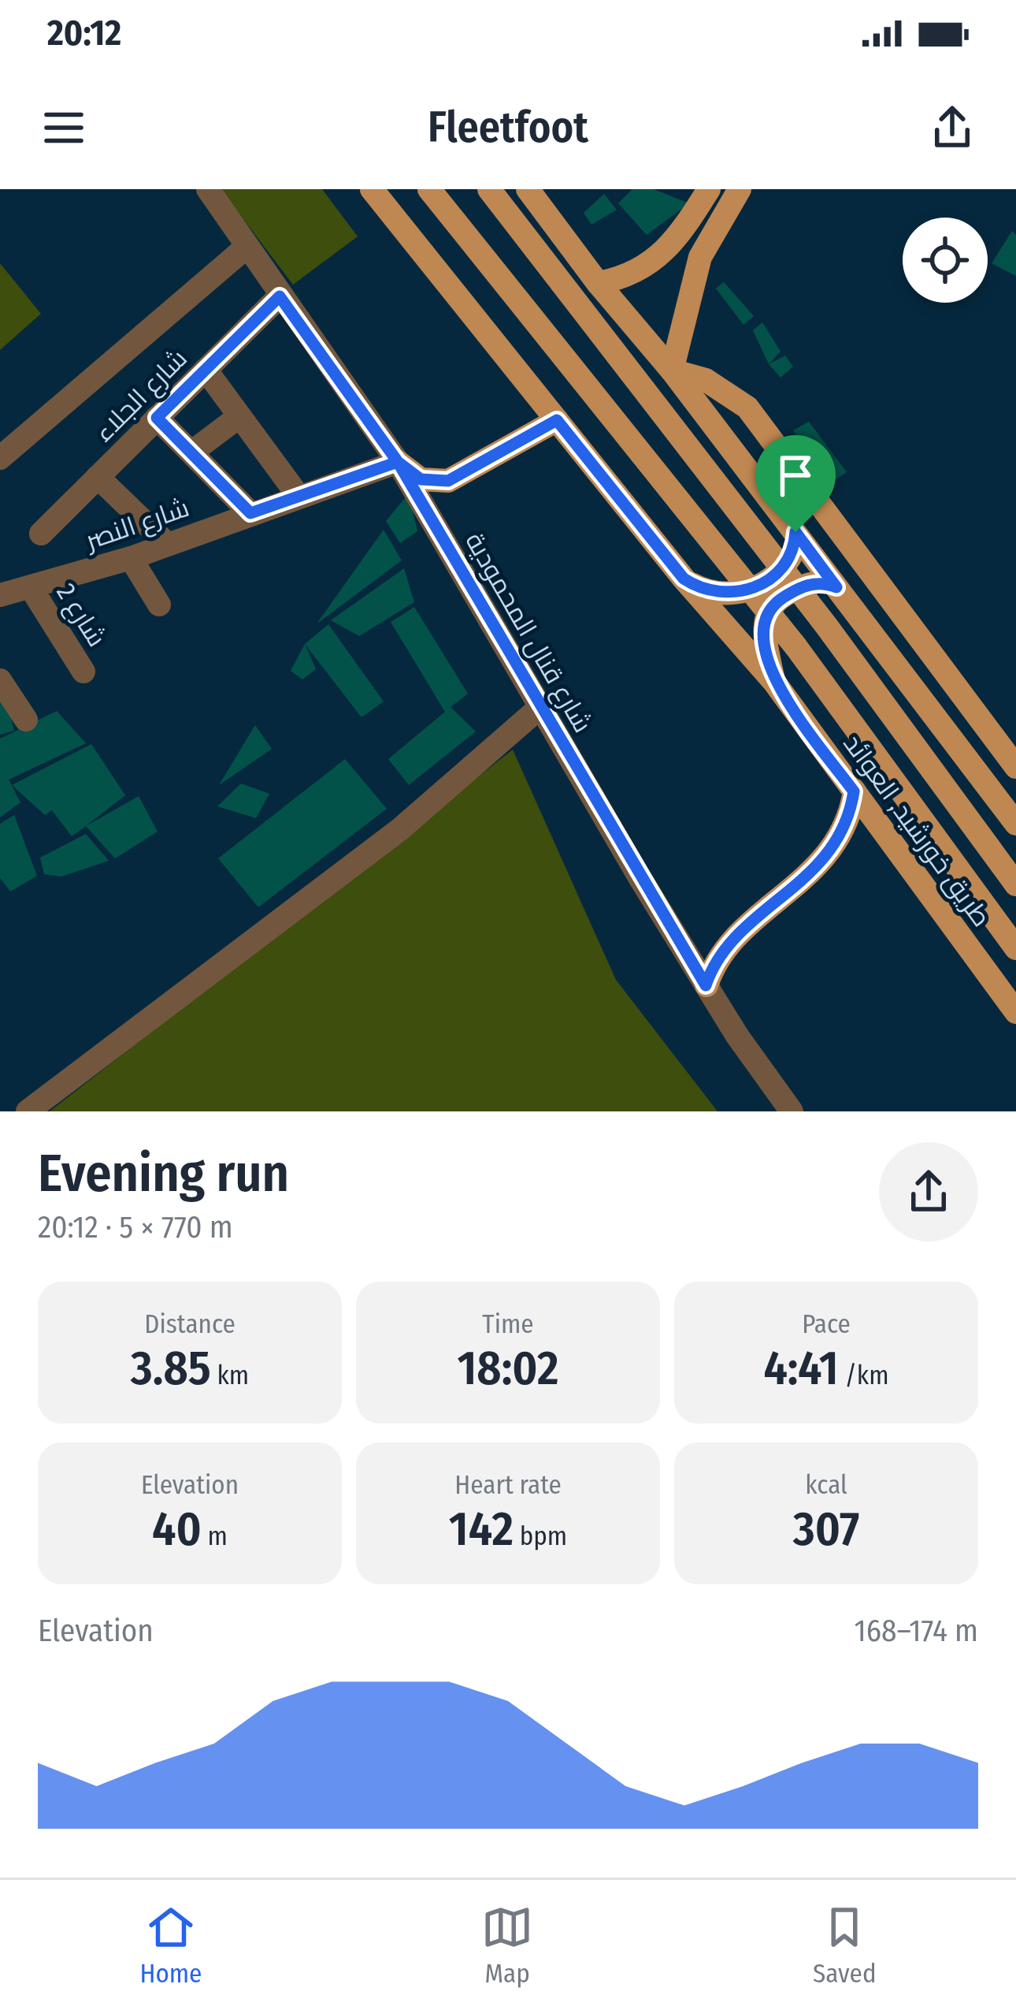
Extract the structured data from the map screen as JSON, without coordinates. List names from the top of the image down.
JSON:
{
  "streets": {
    "main road": ["طريق خورشيد, العوائد"],
    "street": [
      "شارع الجلاء",
      "شارع النصر",
      "شارع 2",
      "شارع قنال المحمودية"
    ]
  },
  "crossings": [
    ["شارع الجلاء", "شارع قنال المحمودية"],
    ["شارع النصر", "شارع 2"],
    ["شارع النصر", "شارع قنال المحمودية"]
  ],
  "page": {
    "status": "20:12",
    "header": "Fleetfoot",
    "heading": ["Evening run", "20:12 · 5 × 770 m"],
    "stats": [
      ["Distance", "3.85 km"],
      ["Time", "18:02"],
      ["Pace", "4:41 /km"],
      ["Elevation", "40 m"],
      ["Heart rate", "142 bpm"],
      ["kcal", "307"]
    ],
    "chart": ["Elevation", "168–174 m"],
    "tabs": ["Home", "Map", "Saved"]
  }
}
